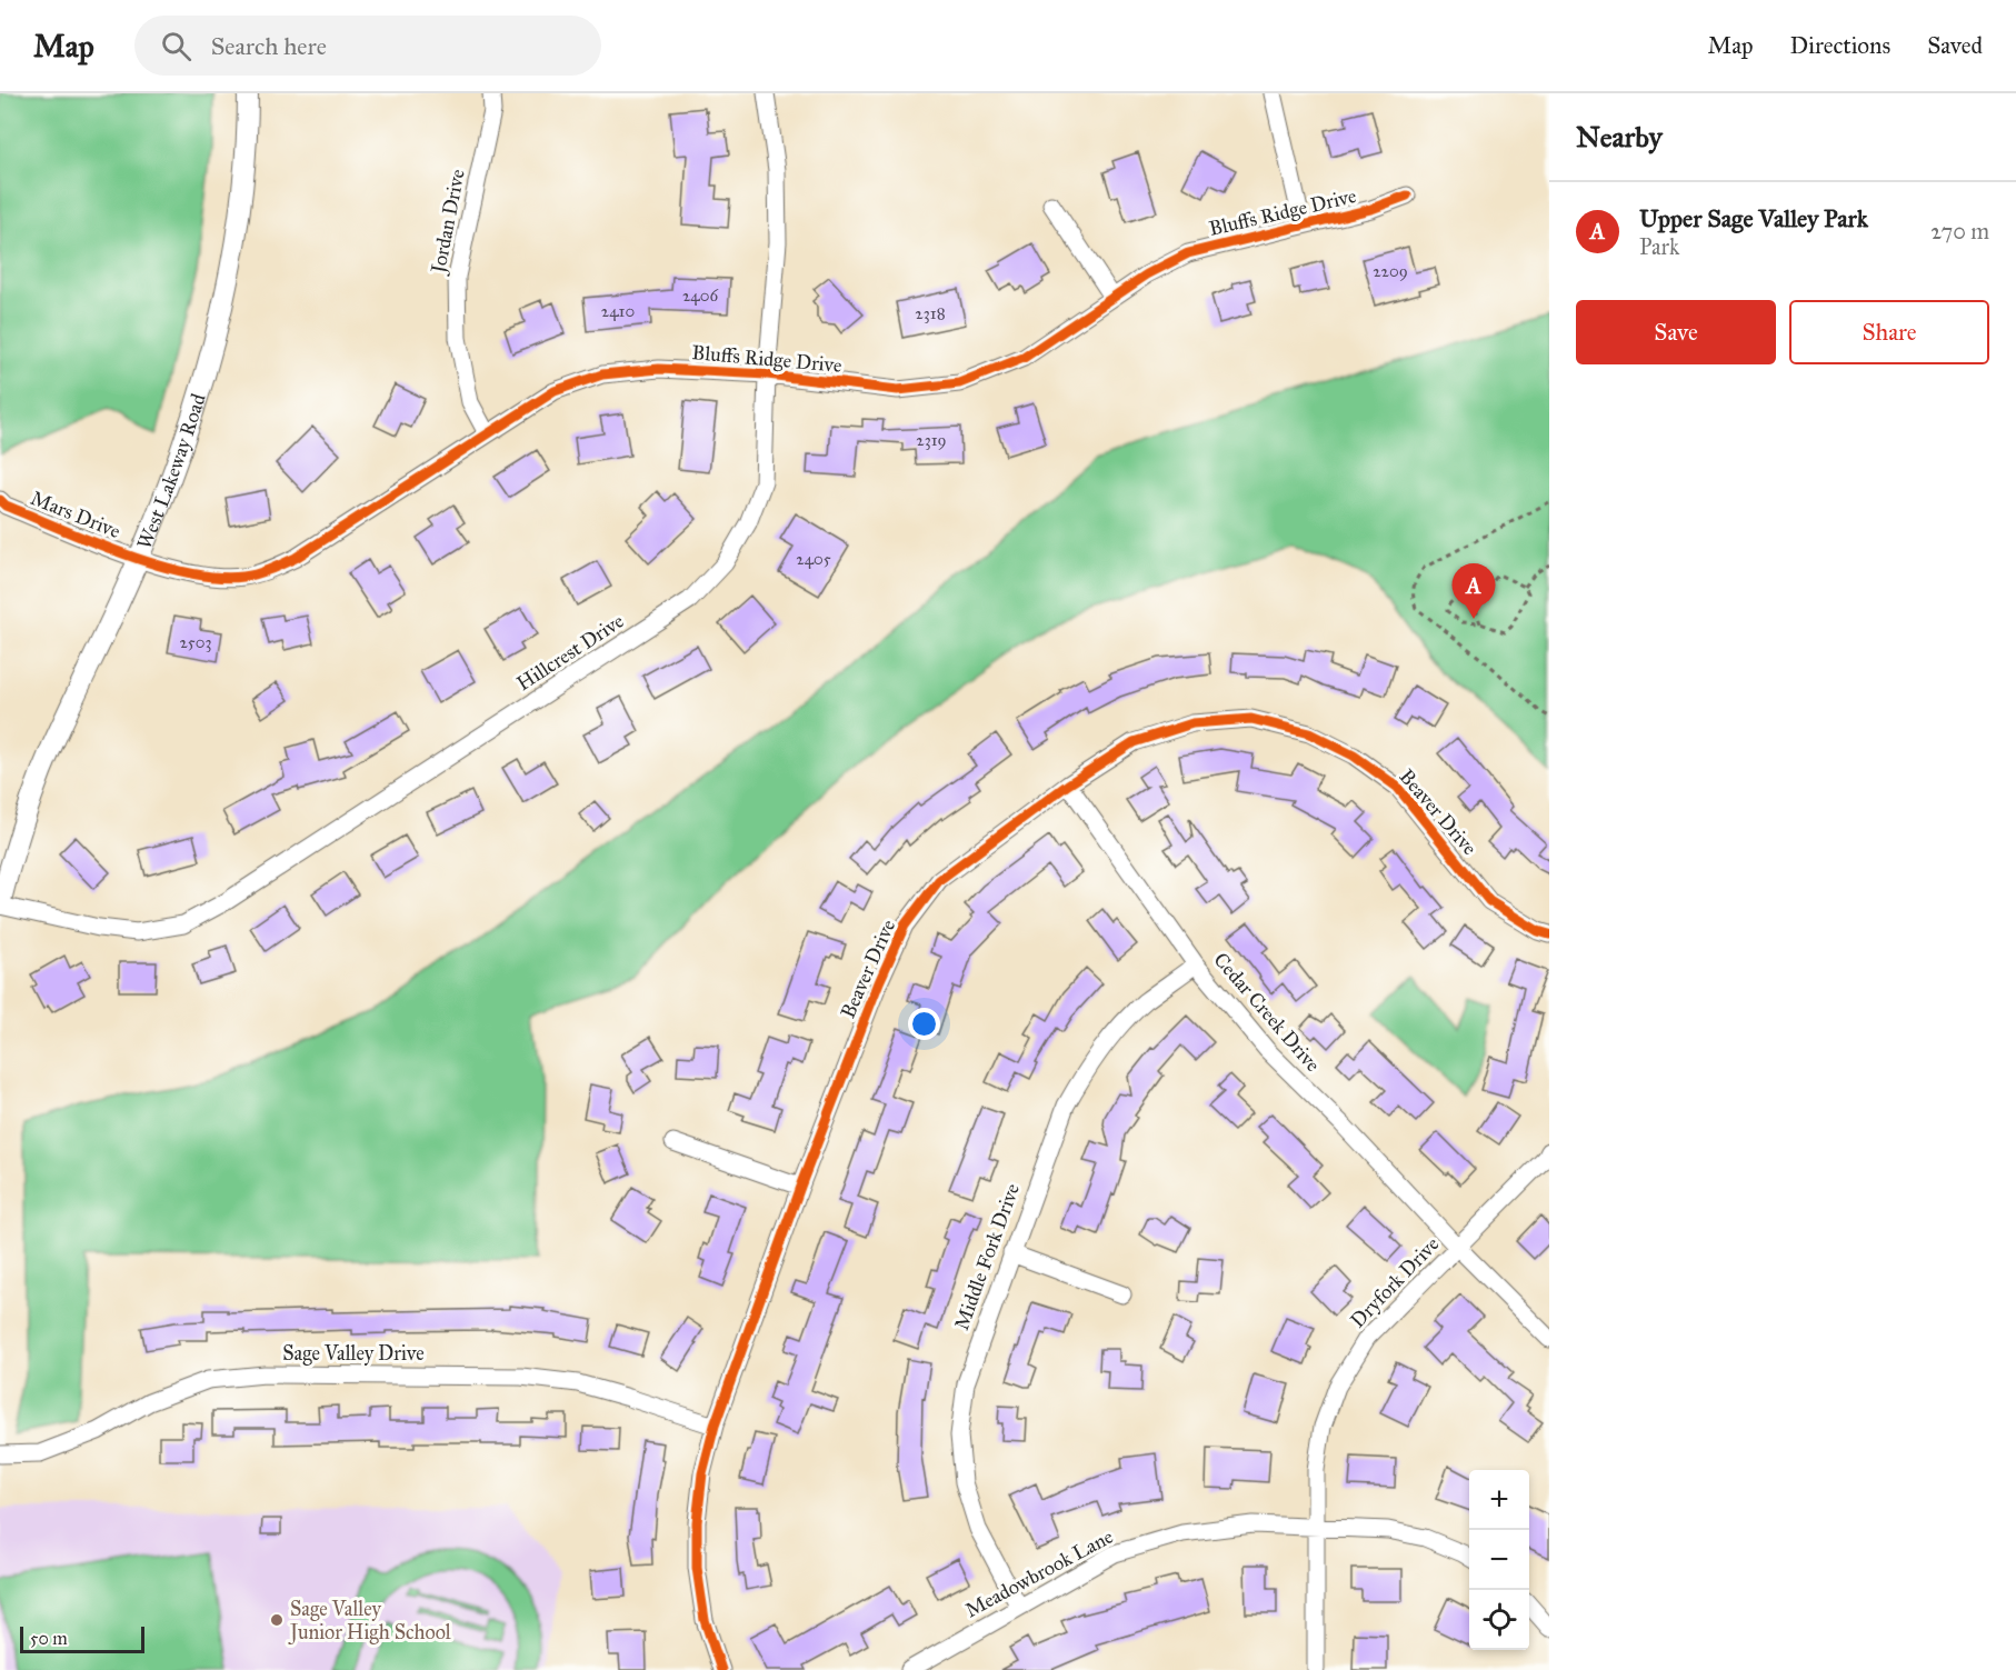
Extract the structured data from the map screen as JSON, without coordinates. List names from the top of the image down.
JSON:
{
  "streets": {
    "street": [
      "Bluffs Ridge Drive",
      "Jordan Drive",
      "West Lakeway Road",
      "Mars Drive",
      "Hillcrest Drive",
      "Beaver Drive",
      "Cedar Creek Drive",
      "Middle Fork Drive",
      "Dryfork Drive",
      "Sage Valley Drive",
      "Meadowbrook Lane"
    ]
  },
  "crossings": [
    ["Bluffs Ridge Drive", "Jordan Drive"],
    ["Bluffs Ridge Drive", "West Lakeway Road"],
    ["Bluffs Ridge Drive", "Mars Drive"],
    ["Bluffs Ridge Drive", "Hillcrest Drive"],
    ["West Lakeway Road", "Mars Drive"],
    ["West Lakeway Road", "Hillcrest Drive"],
    ["Beaver Drive", "Cedar Creek Drive"],
    ["Beaver Drive", "Sage Valley Drive"],
    ["Cedar Creek Drive", "Middle Fork Drive"],
    ["Cedar Creek Drive", "Dryfork Drive"],
    ["Middle Fork Drive", "Meadowbrook Lane"],
    ["Dryfork Drive", "Meadowbrook Lane"]
  ],
  "places": ["Sage Valley Junior High School"],
  "house_numbers": [
    "2209",
    "2406",
    "2410",
    "2318",
    "2319",
    "2405",
    "2503"
  ],
  "scale_bar": "50 m",
  "page": {
    "header": "Map",
    "search": "Search here",
    "nav": ["Map", "Directions", "Saved"],
    "heading": "Nearby",
    "list": [
      {
        "mark": "A",
        "name": "Upper Sage Valley Park",
        "note": "Park",
        "value": "270 m"
      }
    ],
    "buttons": ["Save", "Share"],
    "pins": "A",
    "map_buttons": ["+", "−"],
    "scale": "50 m"
  }
}
